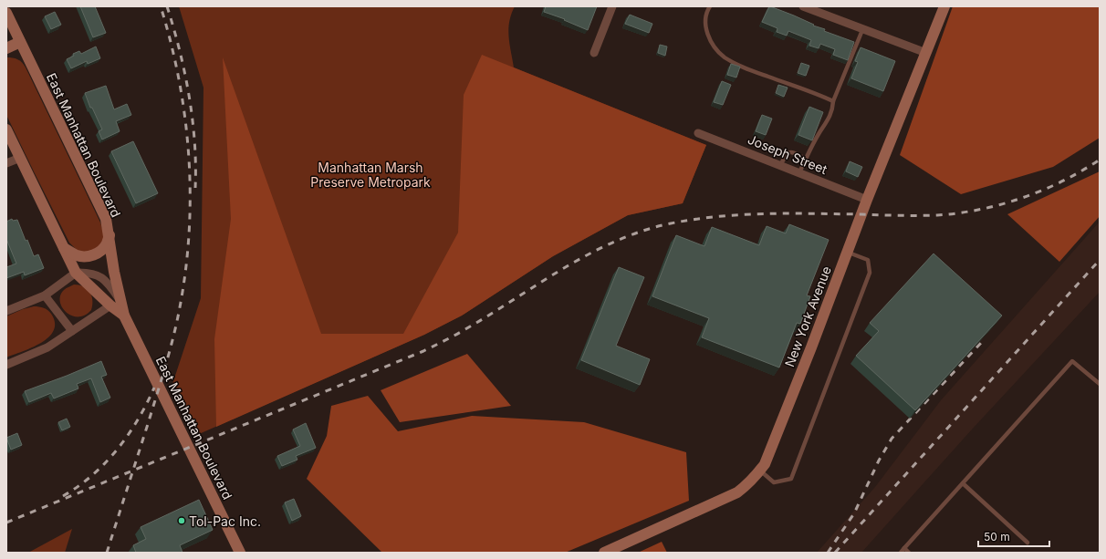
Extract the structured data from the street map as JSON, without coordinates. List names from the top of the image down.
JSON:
{
  "streets": {
    "street": ["East Manhattan Boulevard", "Joseph Street", "New York Avenue"]
  },
  "crossings": [
    ["Joseph Street", "New York Avenue"]
  ],
  "parks": ["Manhattan Marsh Preserve Metropark"],
  "places": ["Tol-Pac Inc."],
  "scale_bar": "50 m"
}
